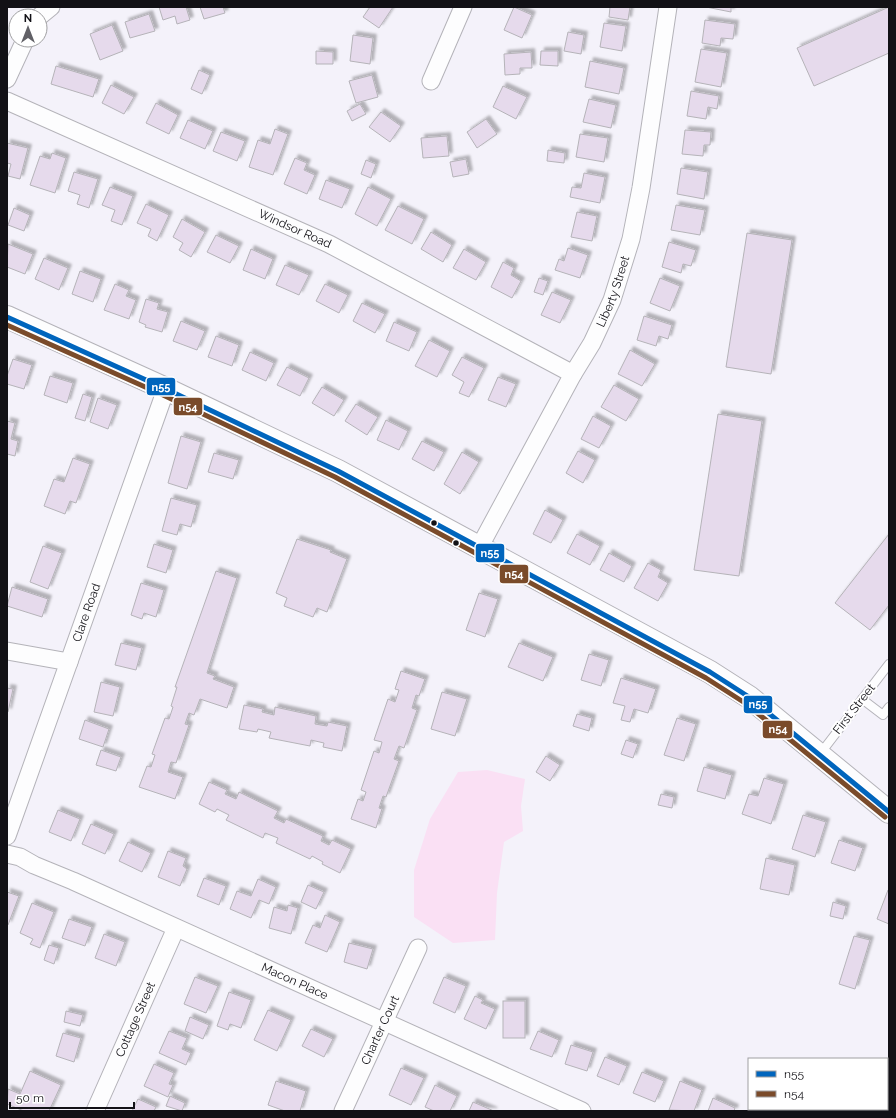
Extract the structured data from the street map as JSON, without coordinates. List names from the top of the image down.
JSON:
{
  "streets": {
    "street": [
      "Windsor Road",
      "Liberty Street",
      "Clare Road",
      "Macon Place",
      "Cottage Street",
      "Charter Court"
    ],
    "lane": ["First Street"]
  },
  "crossings": [
    ["Windsor Road", "Liberty Street"],
    ["Macon Place", "Cottage Street"],
    ["Macon Place", "Charter Court"]
  ],
  "lines": ["transit line n55", "transit line n54"],
  "legend": ["n55", "n54"],
  "scale_bar": "50 m",
  "north": "top"
}
